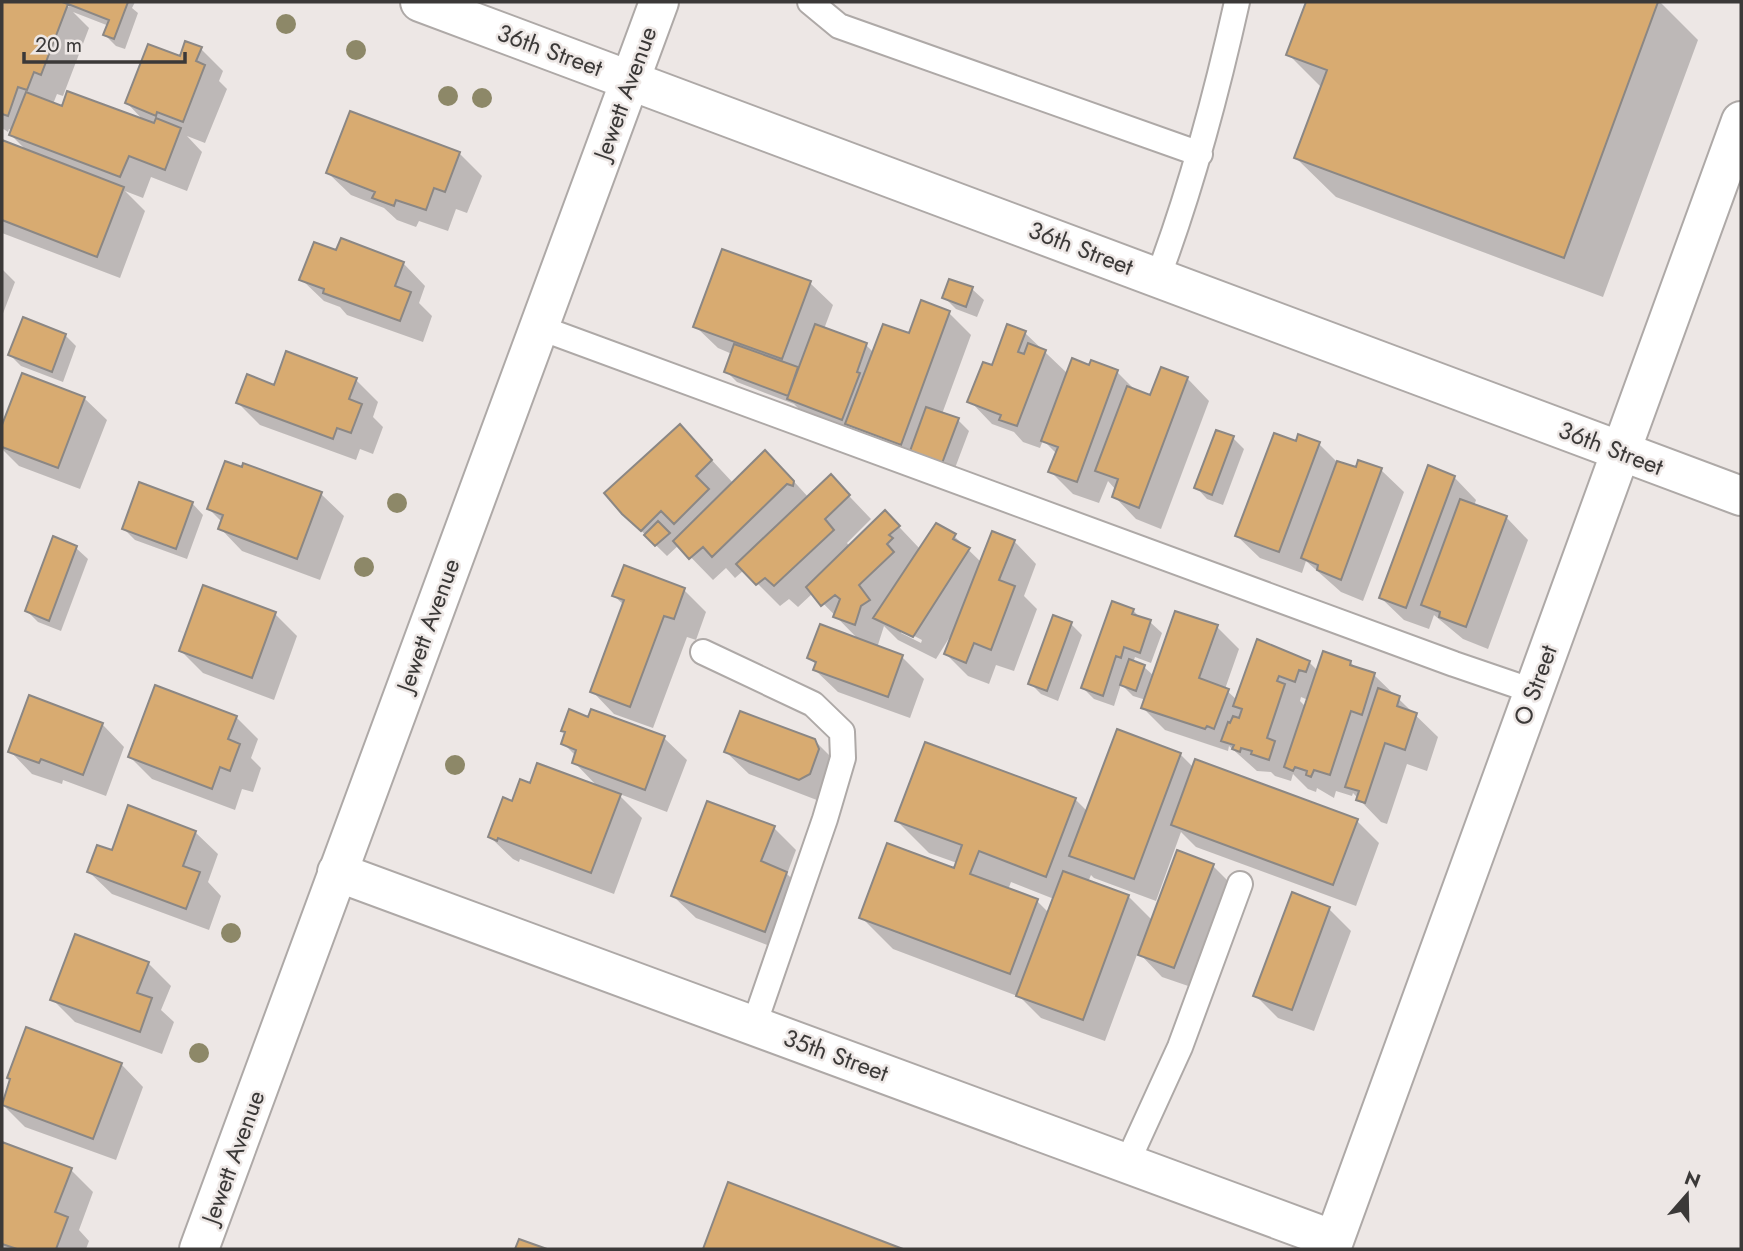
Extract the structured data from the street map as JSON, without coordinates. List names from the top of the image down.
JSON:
{
  "streets": {
    "street": [
      "36th Street",
      "Jewett Avenue",
      "O Street",
      "35th Street"
    ]
  },
  "crossings": [
    ["36th Street", "Jewett Avenue"],
    ["36th Street", "O Street"],
    ["Jewett Avenue", "35th Street"],
    ["O Street", "35th Street"]
  ],
  "scale_bar": "20 m",
  "north": "top"
}
